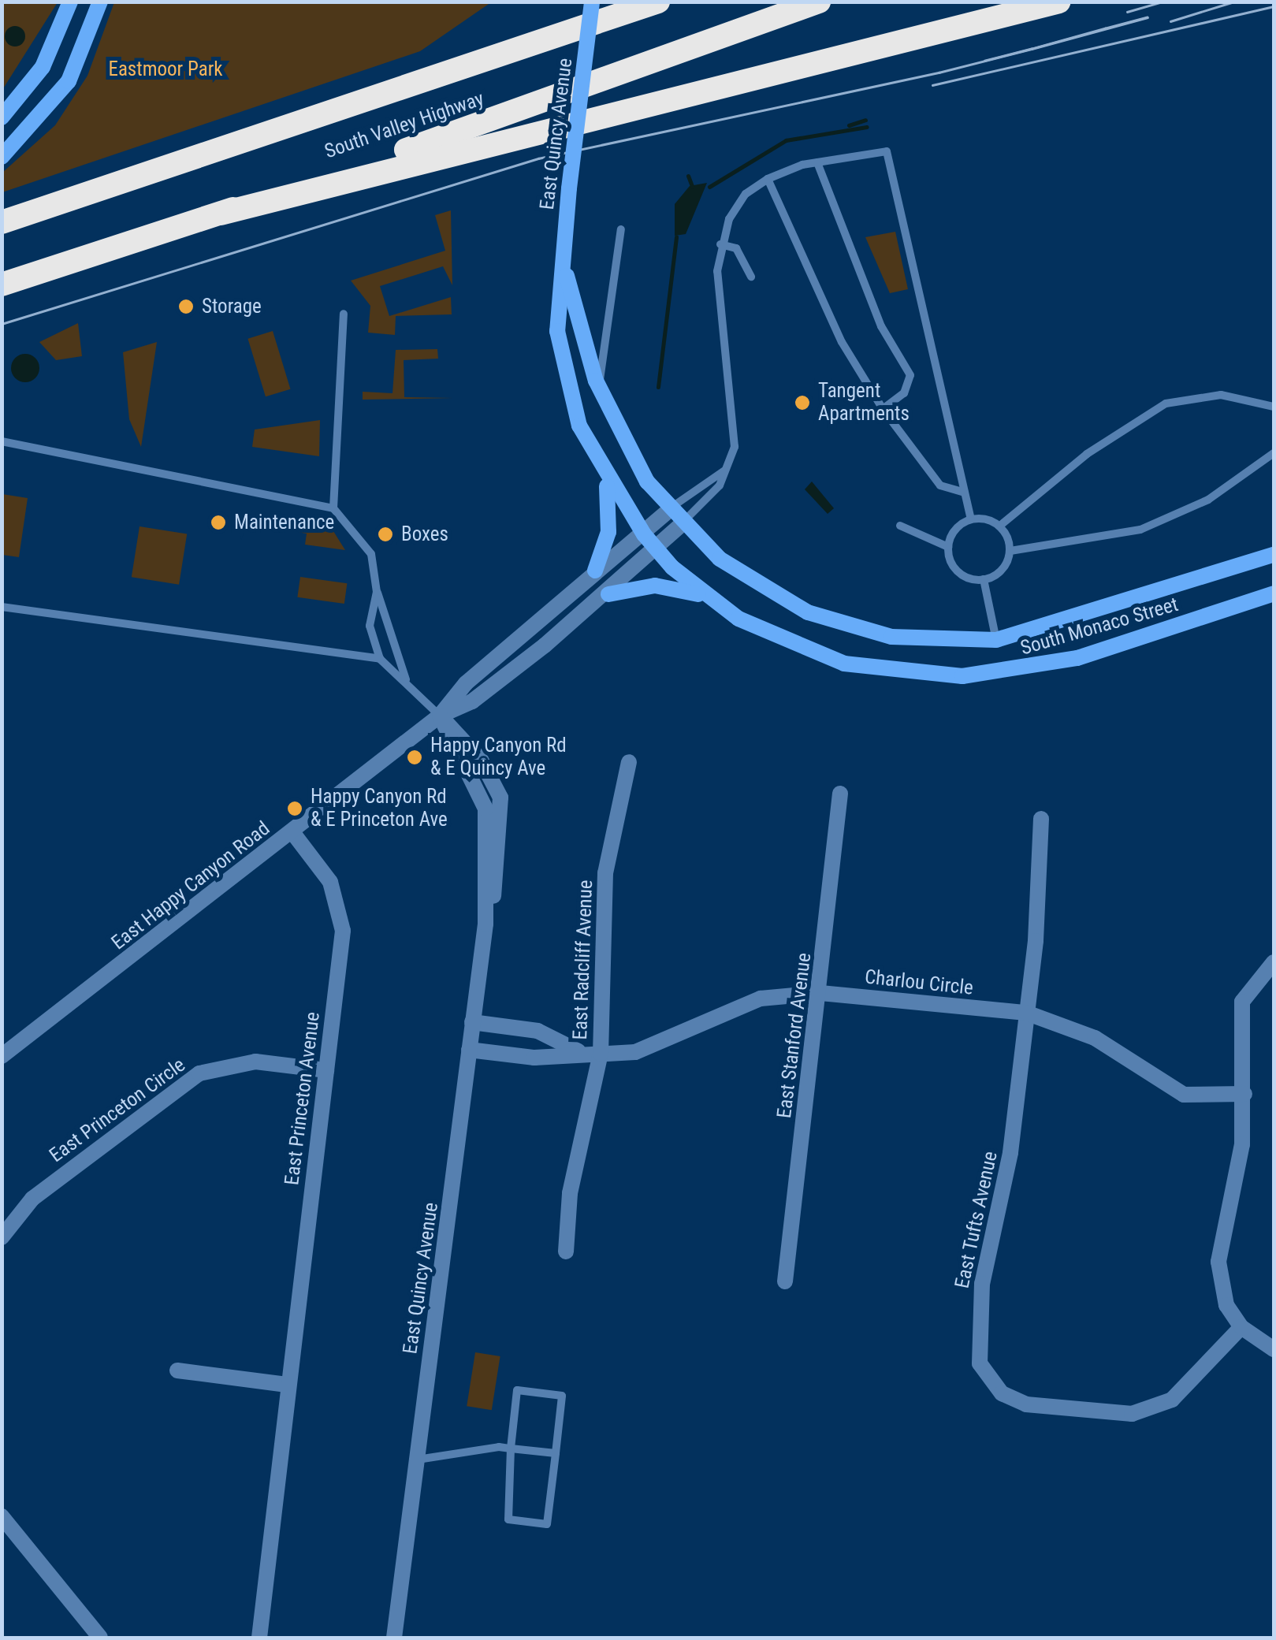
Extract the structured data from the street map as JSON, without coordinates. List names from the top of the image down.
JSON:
{
  "streets": {
    "highway": ["South Valley Highway"],
    "main road": ["East Quincy Avenue", "South Monaco Street"],
    "street": [
      "East Happy Canyon Road",
      "East Radcliff Avenue",
      "Charlou Circle",
      "East Stanford Avenue",
      "East Princeton Avenue",
      "East Princeton Circle",
      "East Tufts Avenue"
    ]
  },
  "crossings": [
    ["East Quincy Avenue", "South Monaco Street"],
    ["East Quincy Avenue", "East Happy Canyon Road"],
    ["East Quincy Avenue", "Charlou Circle"],
    ["South Monaco Street", "East Happy Canyon Road"],
    ["East Happy Canyon Road", "East Princeton Avenue"],
    ["East Radcliff Avenue", "Charlou Circle"],
    ["Charlou Circle", "East Stanford Avenue"],
    ["Charlou Circle", "East Tufts Avenue"],
    ["East Princeton Avenue", "East Princeton Circle"]
  ],
  "parks": ["Eastmoor Park"],
  "places": [
    "Storage",
    "Tangent Apartments",
    "Maintenance",
    "Boxes",
    "Happy Canyon Rd & E Quincy Ave",
    "Happy Canyon Rd & E Princeton Ave"
  ]
}
